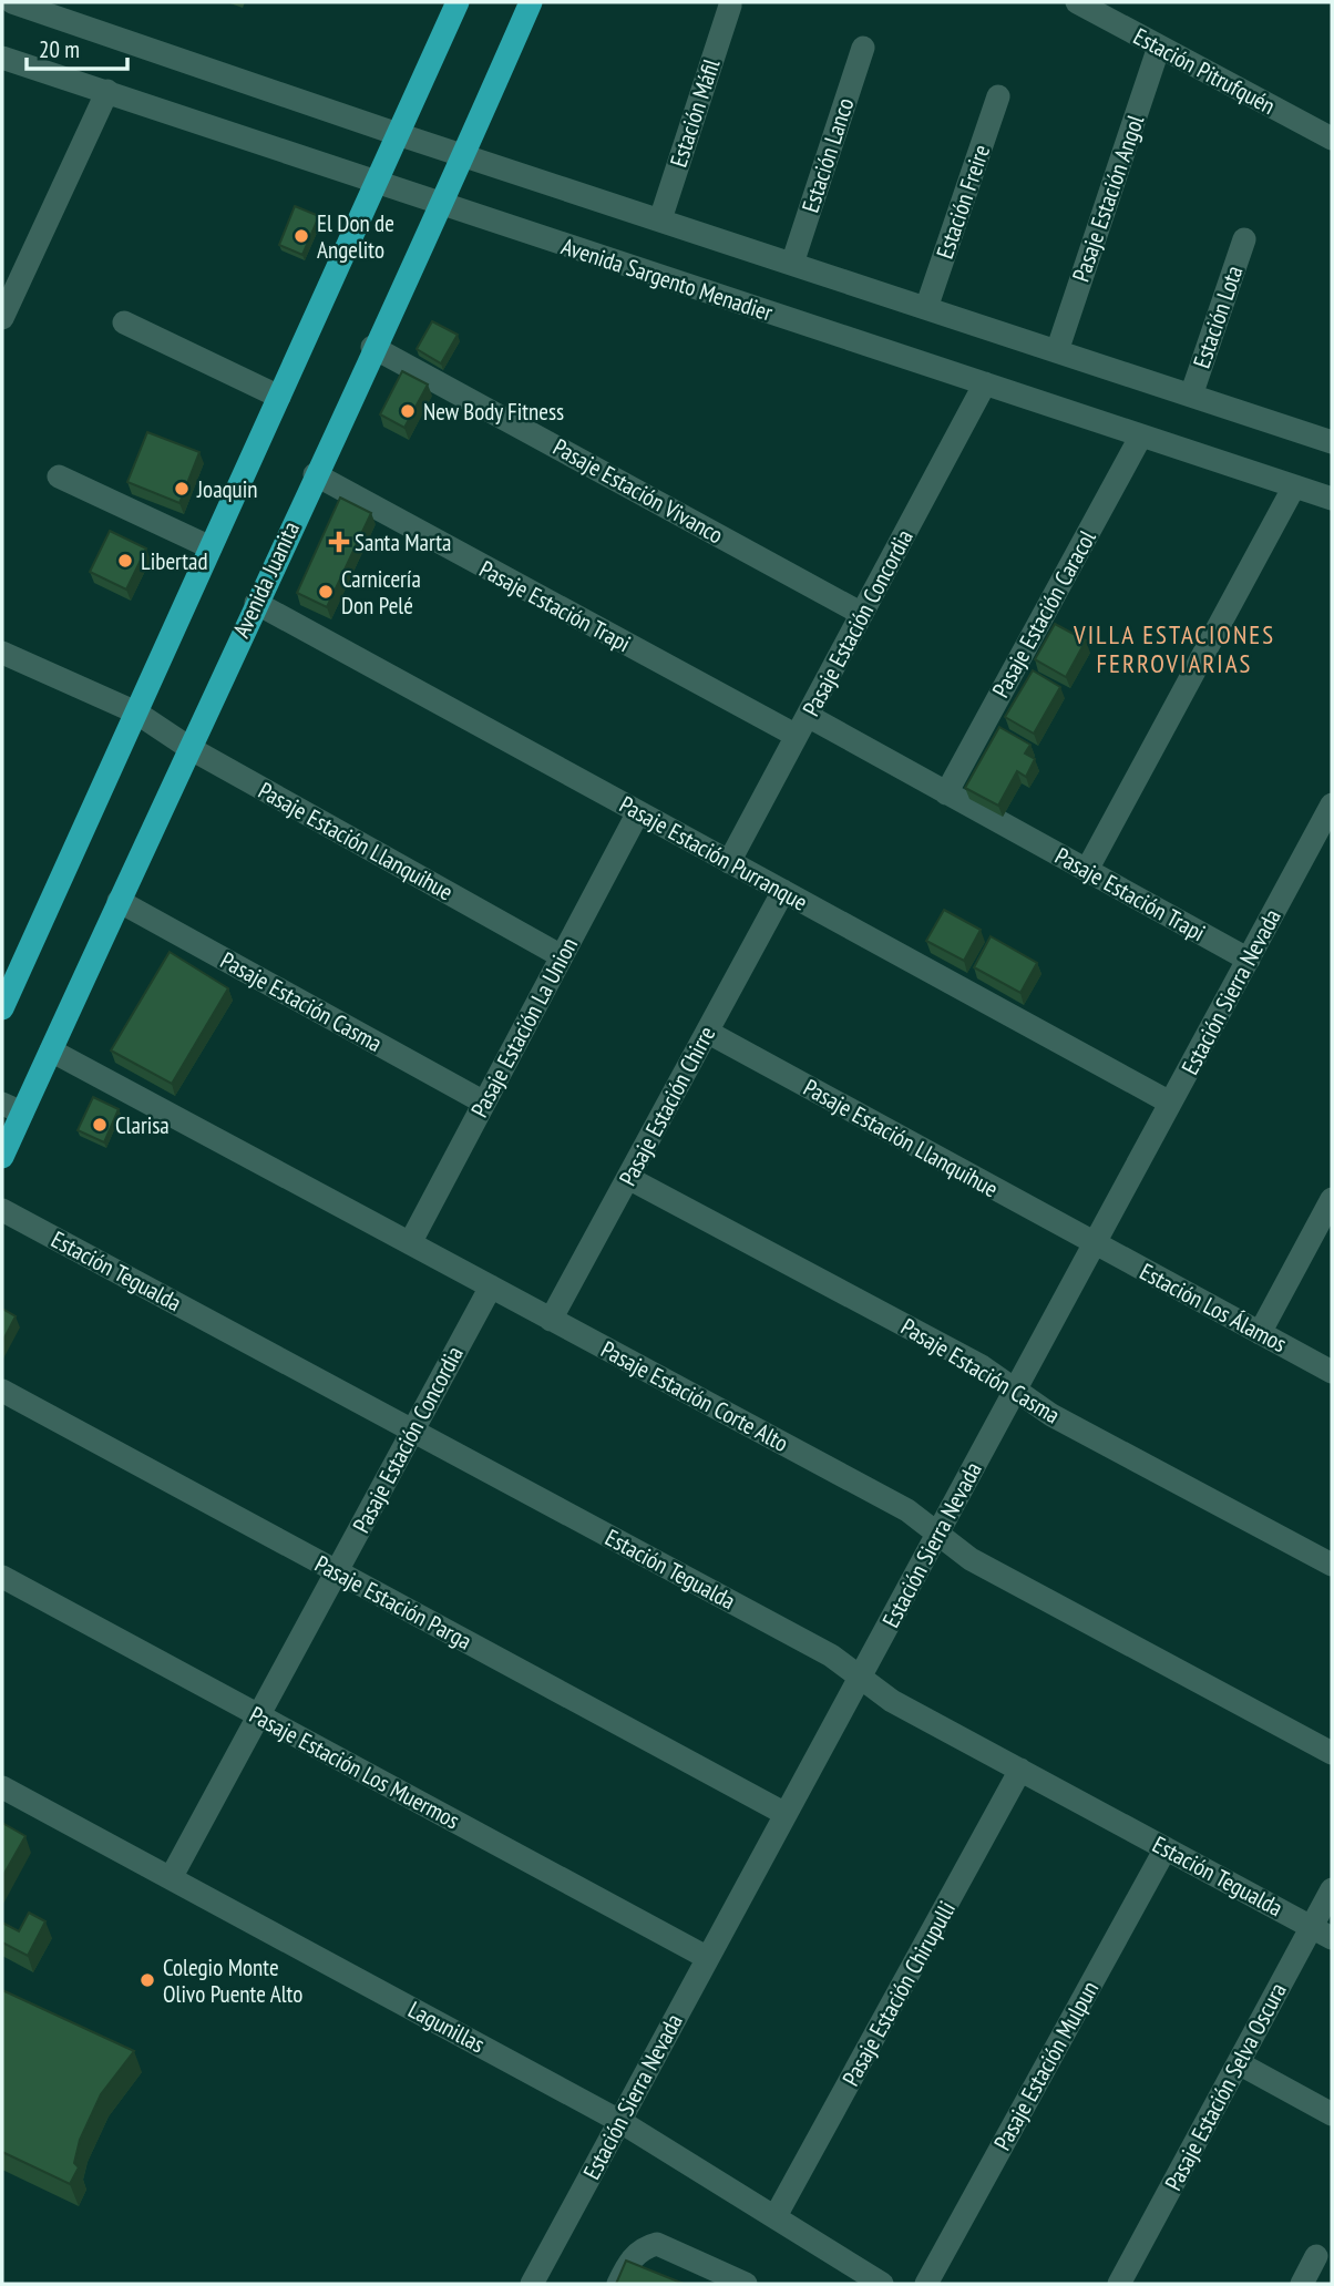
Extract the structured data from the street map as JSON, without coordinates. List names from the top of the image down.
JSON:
{
  "streets": {
    "main road": ["Avenida Juanita"],
    "street": [
      "Estación Pitrufquén",
      "Estación Máfil",
      "Estación Lanco",
      "Pasaje Estación Angol",
      "Estación Freire",
      "Avenida Sargento Menadier",
      "Estación Lota",
      "Pasaje Estación Vivanco",
      "Pasaje Estación Trapi",
      "Pasaje Estación Caracol",
      "Pasaje Estación Concordia",
      "Pasaje Estación Llanquihue",
      "Pasaje Estación Purranque",
      "Estación Sierra Nevada",
      "Pasaje Estación Casma",
      "Pasaje Estación La Union",
      "Pasaje Estación Chirre",
      "Estación Tegualda",
      "Estación Los Álamos",
      "Pasaje Estación Corte Alto",
      "Pasaje Estación Parga",
      "Pasaje Estación Los Muermos",
      "Pasaje Estación Chirupulli",
      "Lagunillas",
      "Pasaje Estación Mulpun",
      "Pasaje Estación Selva Oscura"
    ]
  },
  "crossings": [
    ["Estación Pitrufquén", "Pasaje Estación Angol"],
    ["Avenida Sargento Menadier", "Avenida Juanita"],
    ["Avenida Sargento Menadier", "Pasaje Estación Caracol"],
    ["Avenida Sargento Menadier", "Pasaje Estación Concordia"],
    ["Pasaje Estación Vivanco", "Avenida Juanita"],
    ["Pasaje Estación Vivanco", "Pasaje Estación Concordia"],
    ["Avenida Juanita", "Pasaje Estación Trapi"],
    ["Avenida Juanita", "Pasaje Estación Llanquihue"],
    ["Avenida Juanita", "Pasaje Estación Purranque"],
    ["Avenida Juanita", "Pasaje Estación Casma"],
    ["Avenida Juanita", "Pasaje Estación Corte Alto"],
    ["Pasaje Estación Trapi", "Pasaje Estación Caracol"],
    ["Pasaje Estación Trapi", "Pasaje Estación Concordia"],
    ["Pasaje Estación Trapi", "Estación Sierra Nevada"],
    ["Pasaje Estación Concordia", "Pasaje Estación Purranque"],
    ["Pasaje Estación Concordia", "Estación Tegualda"],
    ["Pasaje Estación Concordia", "Pasaje Estación Corte Alto"],
    ["Pasaje Estación Concordia", "Pasaje Estación Parga"],
    ["Pasaje Estación Concordia", "Pasaje Estación Los Muermos"],
    ["Pasaje Estación Concordia", "Lagunillas"],
    ["Pasaje Estación Llanquihue", "Estación Sierra Nevada"],
    ["Pasaje Estación Llanquihue", "Pasaje Estación La Union"],
    ["Pasaje Estación Llanquihue", "Pasaje Estación Chirre"],
    ["Pasaje Estación Llanquihue", "Estación Los Álamos"],
    ["Pasaje Estación Purranque", "Estación Sierra Nevada"],
    ["Pasaje Estación Purranque", "Pasaje Estación La Union"],
    ["Pasaje Estación Purranque", "Pasaje Estación Chirre"],
    ["Estación Sierra Nevada", "Pasaje Estación Casma"],
    ["Estación Sierra Nevada", "Estación Tegualda"],
    ["Estación Sierra Nevada", "Estación Los Álamos"],
    ["Estación Sierra Nevada", "Pasaje Estación Corte Alto"],
    ["Estación Sierra Nevada", "Pasaje Estación Parga"],
    ["Estación Sierra Nevada", "Pasaje Estación Los Muermos"],
    ["Estación Sierra Nevada", "Lagunillas"],
    ["Pasaje Estación Casma", "Pasaje Estación La Union"],
    ["Pasaje Estación Casma", "Pasaje Estación Chirre"],
    ["Pasaje Estación La Union", "Pasaje Estación Corte Alto"],
    ["Pasaje Estación Chirre", "Pasaje Estación Corte Alto"],
    ["Estación Tegualda", "Pasaje Estación Chirupulli"],
    ["Estación Tegualda", "Pasaje Estación Mulpun"],
    ["Estación Tegualda", "Pasaje Estación Selva Oscura"],
    ["Pasaje Estación Chirupulli", "Lagunillas"]
  ],
  "districts": ["VILLA ESTACIONES FERROVIARIAS"],
  "places": {
    "other": [
      "El Don de Angelito",
      "New Body Fitness",
      "Joaquin",
      "Libertad",
      "Carnicería Don Pelé",
      "Clarisa",
      "Colegio Monte Olivo Puente Alto"
    ],
    "health": ["Santa Marta"]
  },
  "scale_bar": "20 m"
}
